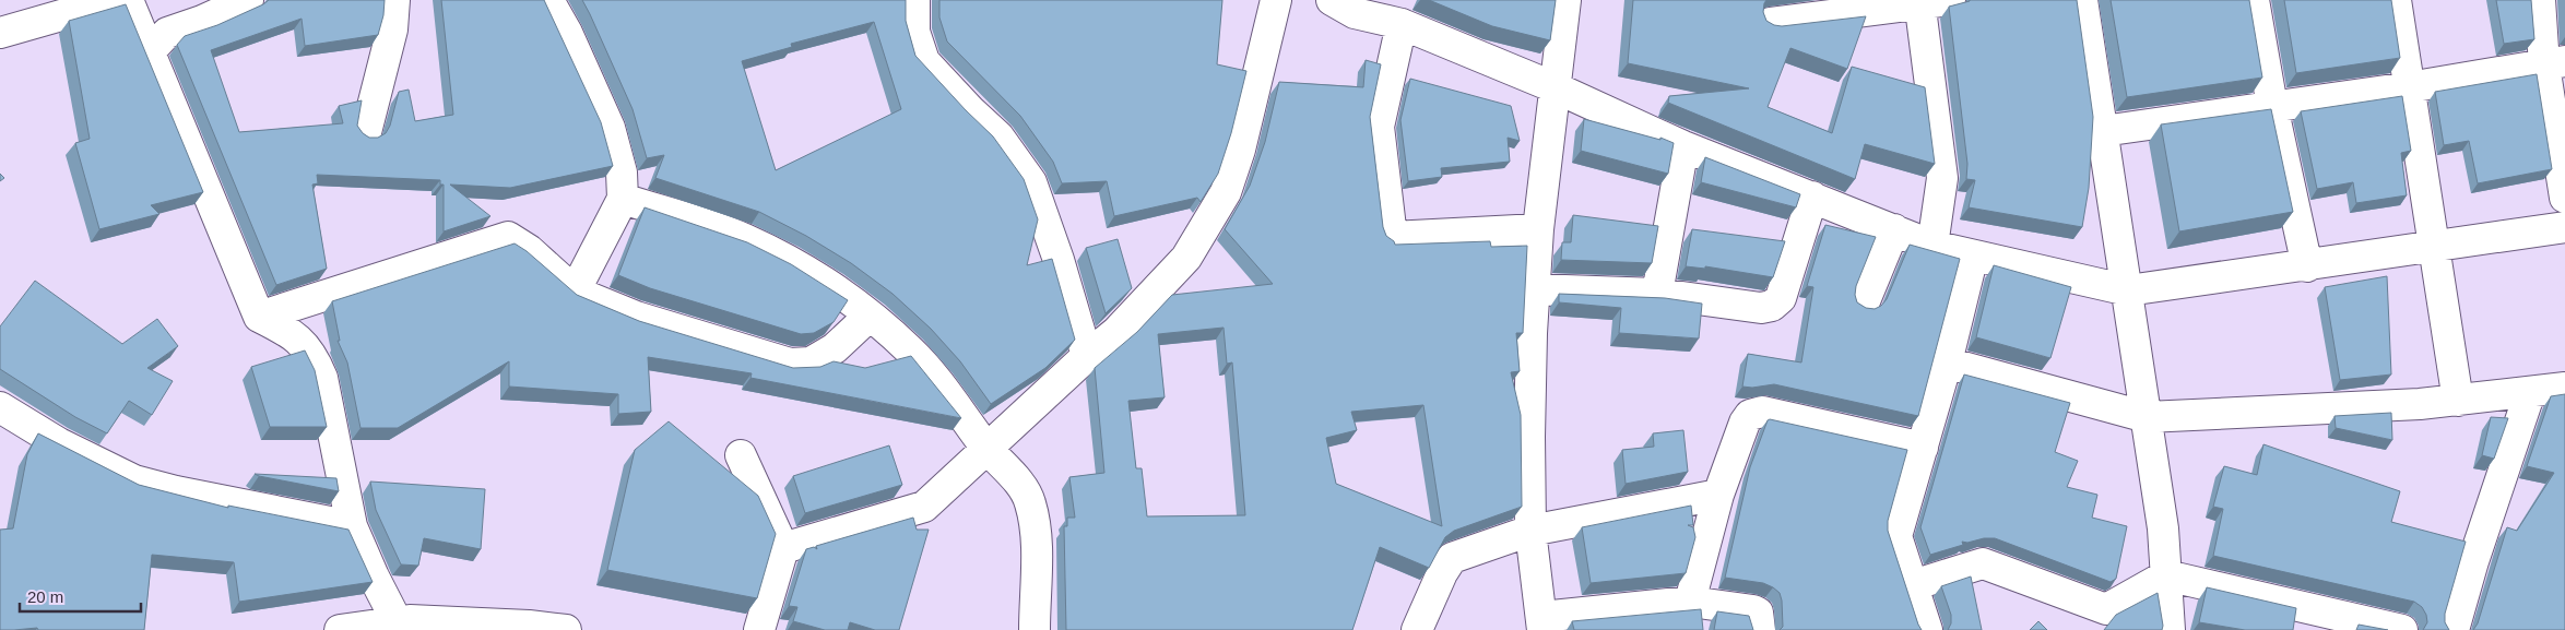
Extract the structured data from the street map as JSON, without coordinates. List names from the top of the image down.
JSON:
{
  "scale_bar": "20 m"
}
